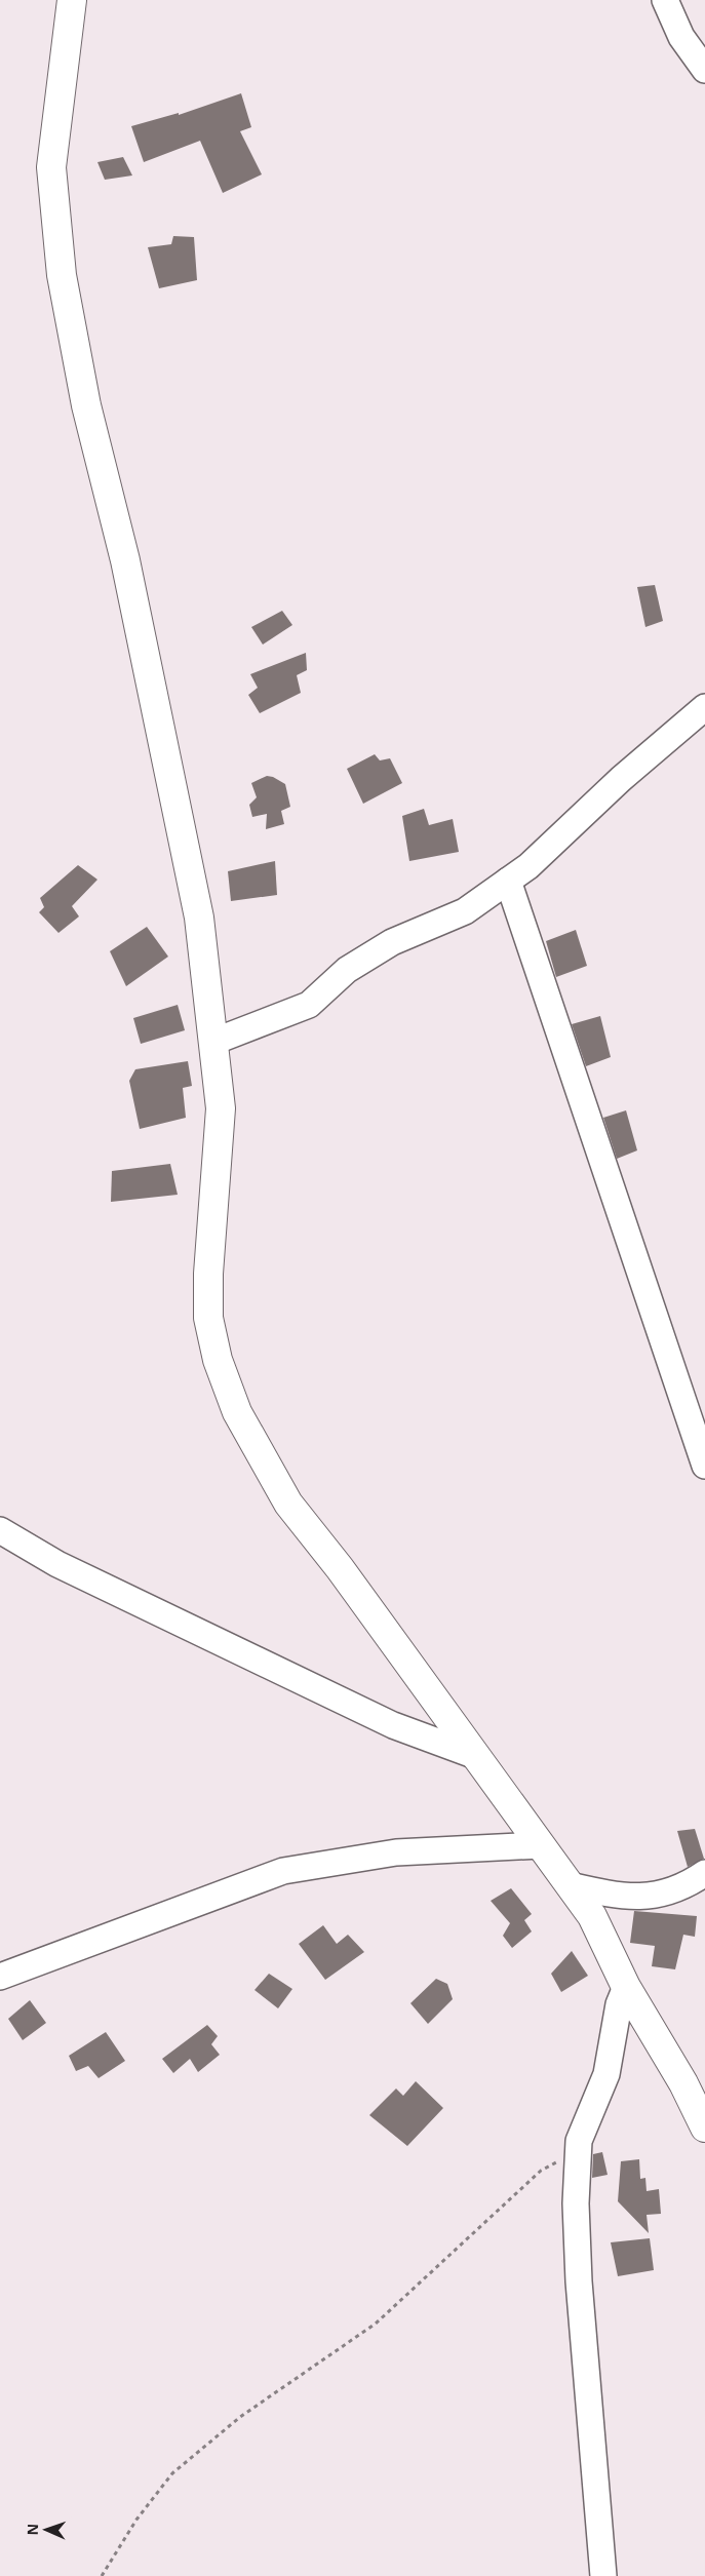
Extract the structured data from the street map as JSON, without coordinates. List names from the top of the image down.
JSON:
{
  "north": "left"
}
